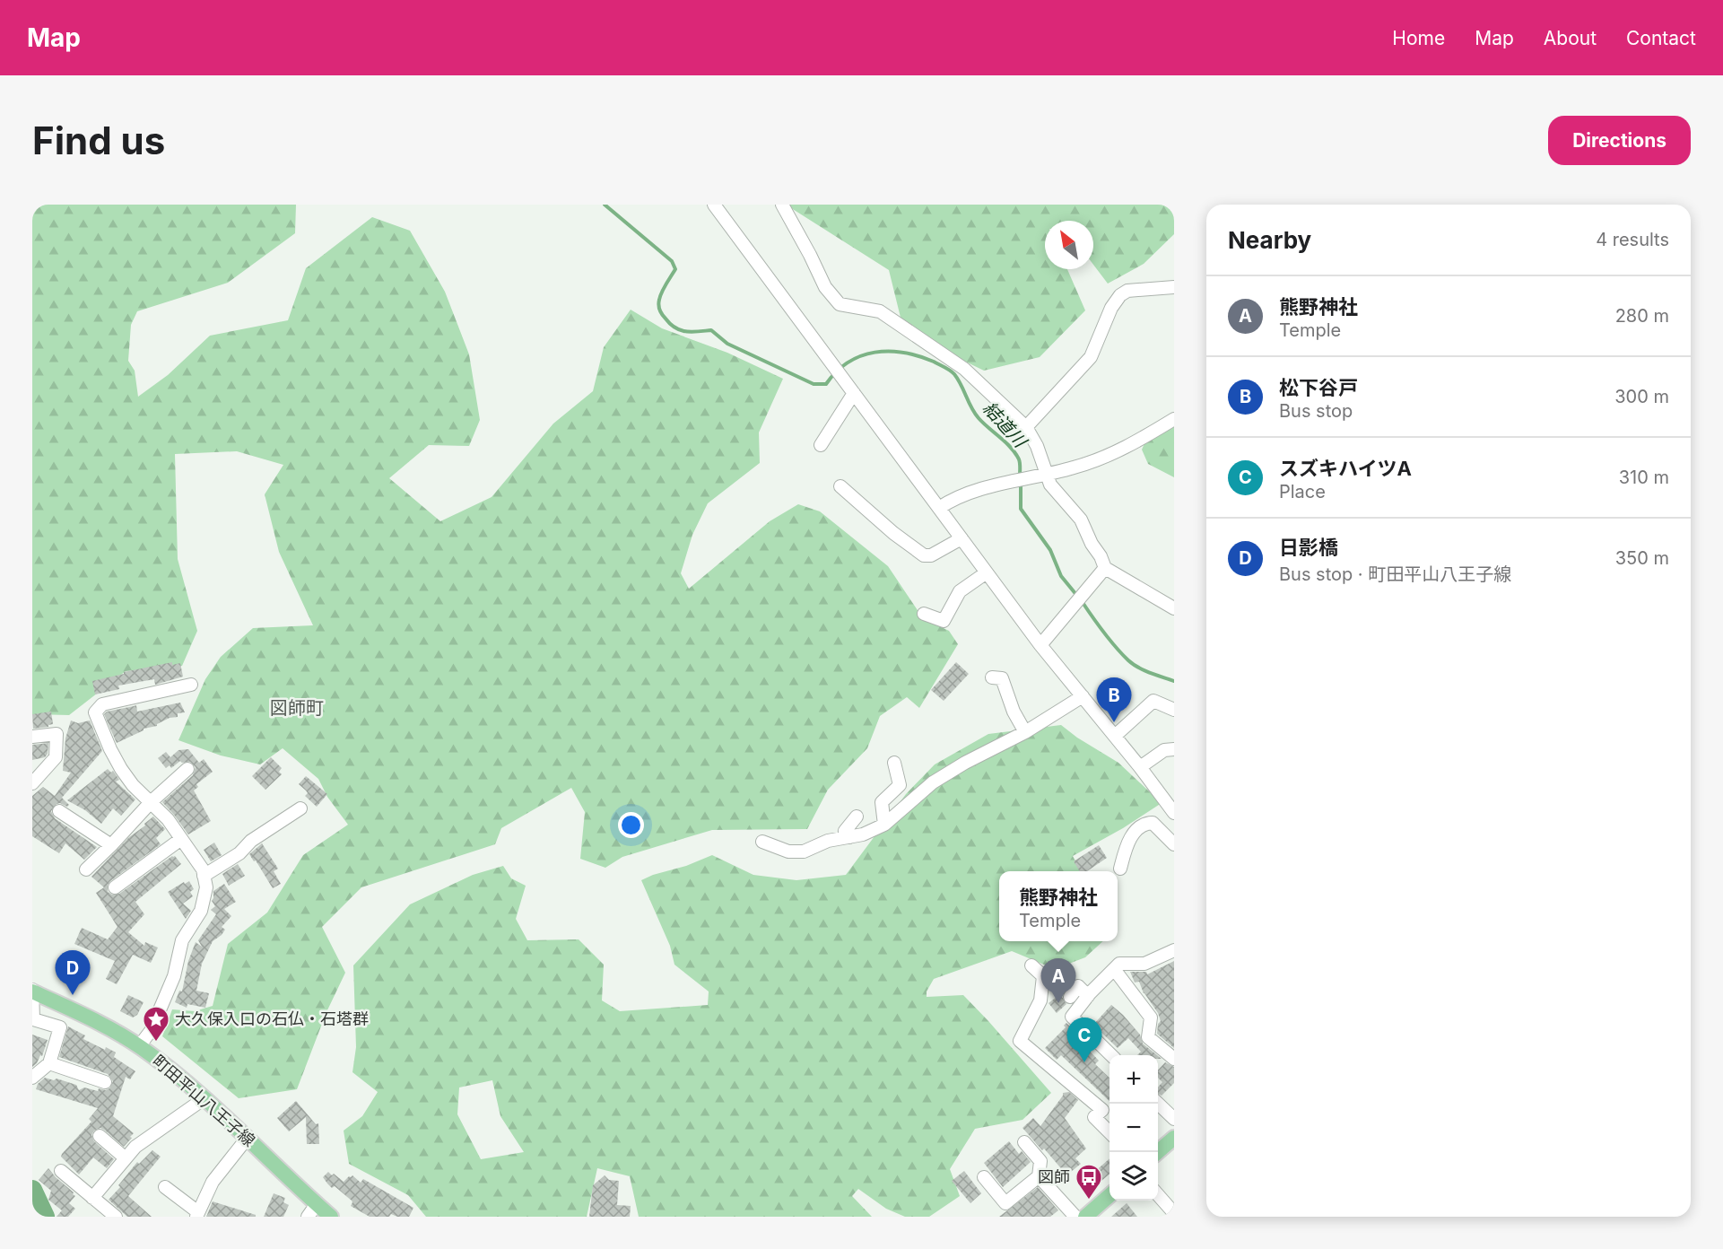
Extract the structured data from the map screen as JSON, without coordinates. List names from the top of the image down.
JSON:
{
  "streets": {
    "main road": ["町田平山八王子線"]
  },
  "districts": ["図師町"],
  "water": ["結道川"],
  "places": {
    "place": ["大久保入口の石仏・石塔群"],
    "bus stop": ["図師"]
  },
  "north": "top left",
  "page": {
    "header": "Map",
    "nav": [
      "Home",
      "Map",
      "About",
      "Contact"
    ],
    "buttons": "Directions",
    "title": "Find us",
    "heading": ["Nearby", "4 results"],
    "list": [
      {
        "mark": "A",
        "name": "熊野神社",
        "note": "Temple",
        "value": "280 m"
      },
      {
        "mark": "B",
        "name": "松下谷戸",
        "note": "Bus stop",
        "value": "300 m"
      },
      {
        "mark": "C",
        "name": "スズキハイツA",
        "note": "Place",
        "value": "310 m"
      },
      {
        "mark": "D",
        "name": "日影橋",
        "note": "Bus stop · 町田平山八王子線",
        "value": "350 m"
      }
    ],
    "pins": [
      "B",
      "D",
      "A",
      "C"
    ],
    "popup": ["熊野神社", "Temple"],
    "map_buttons": ["+", "−"]
  }
}
